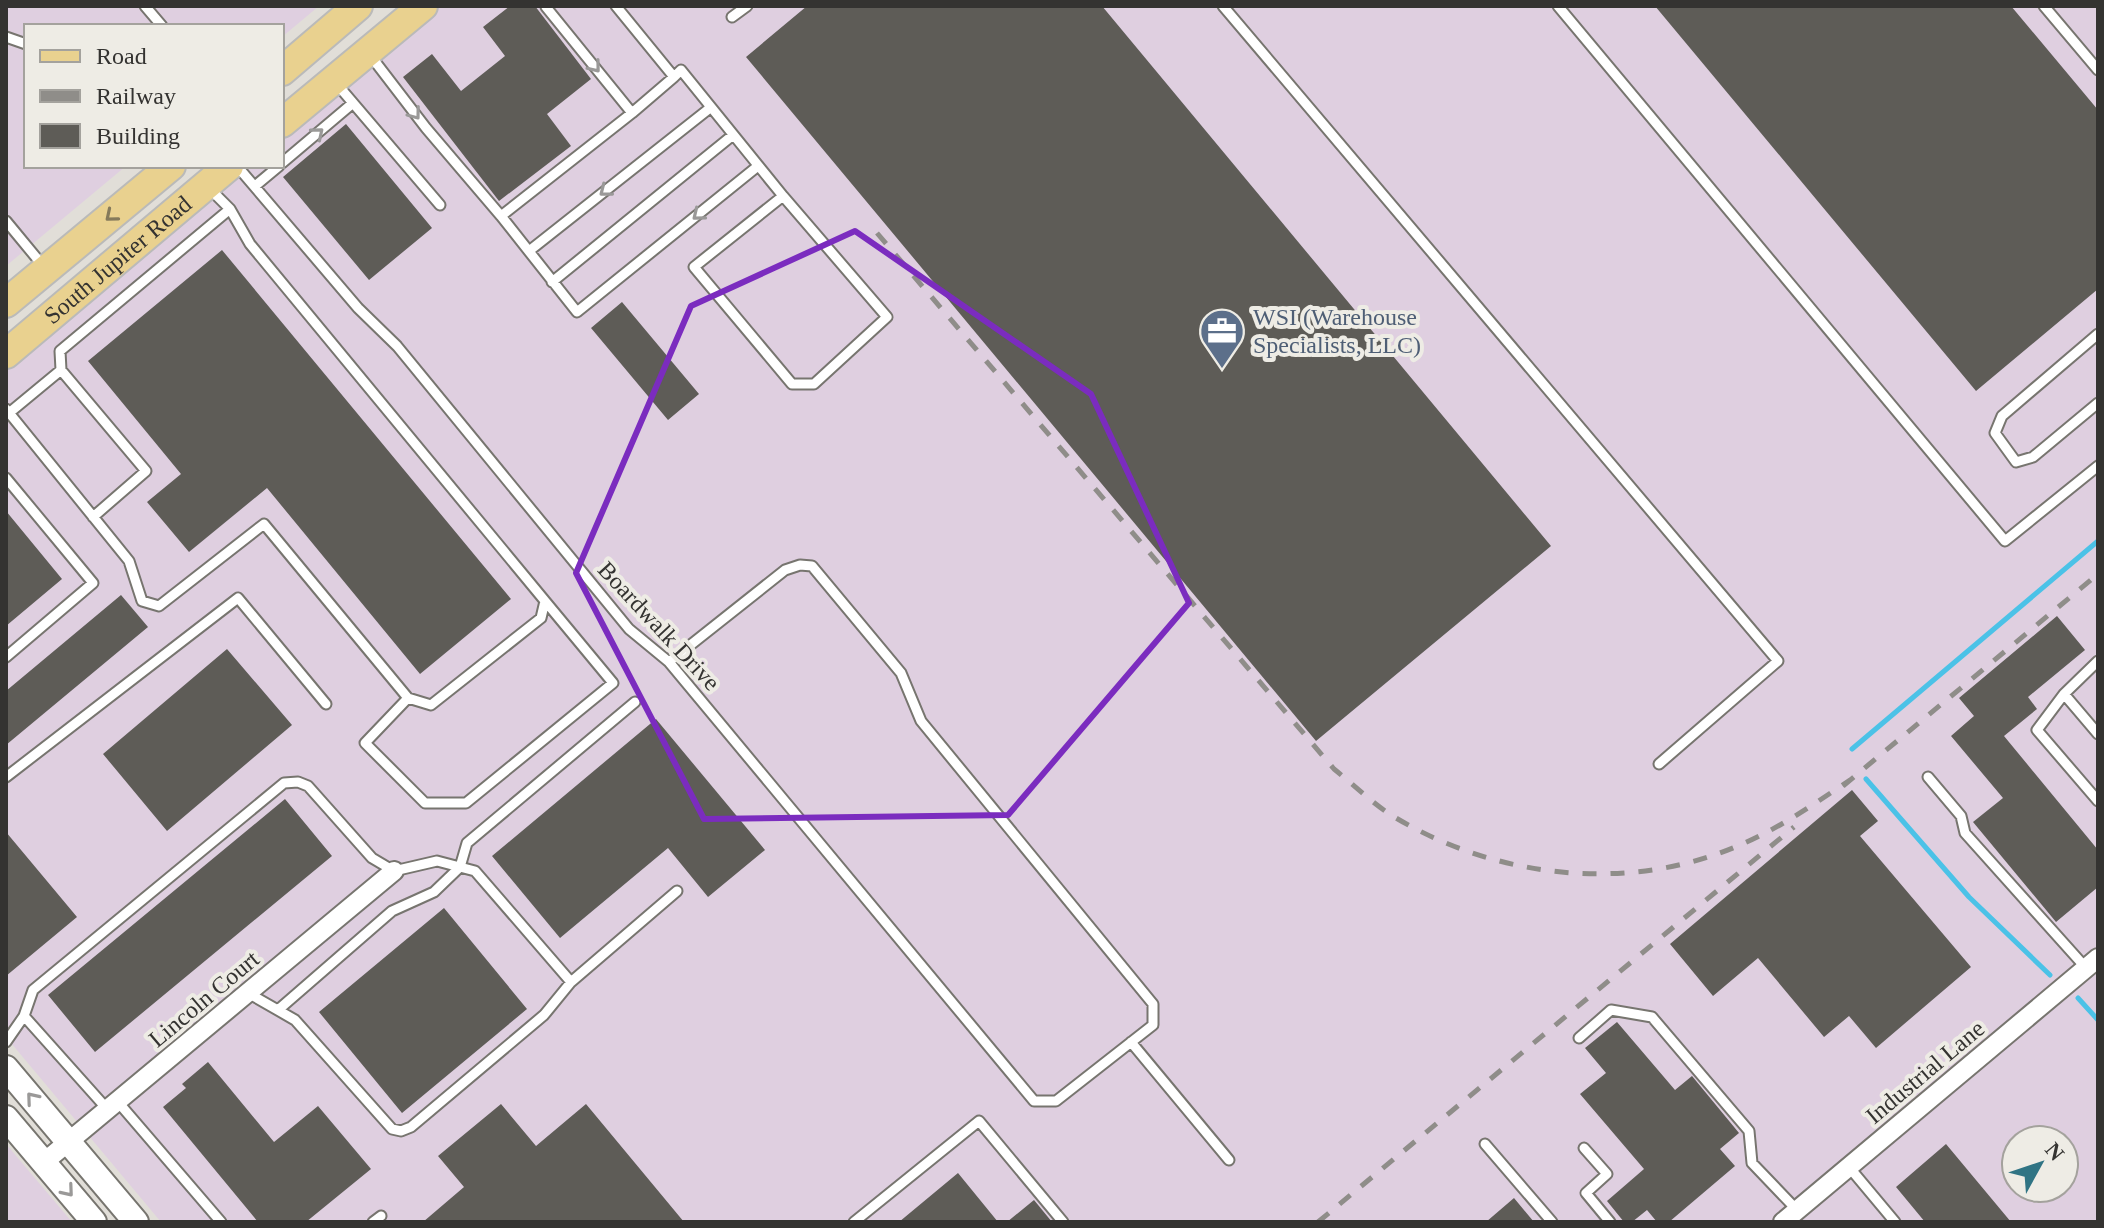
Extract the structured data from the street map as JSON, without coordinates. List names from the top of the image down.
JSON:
{
  "streets": {
    "main road": ["South Jupiter Road"],
    "street": ["Lincoln Court", "Industrial Lane"],
    "lane": ["Boardwalk Drive"]
  },
  "places": {
    "office": ["WSI (Warehouse Specialists, LLC)"]
  },
  "legend": ["Road", "Railway", "Building"],
  "north": "top right"
}
